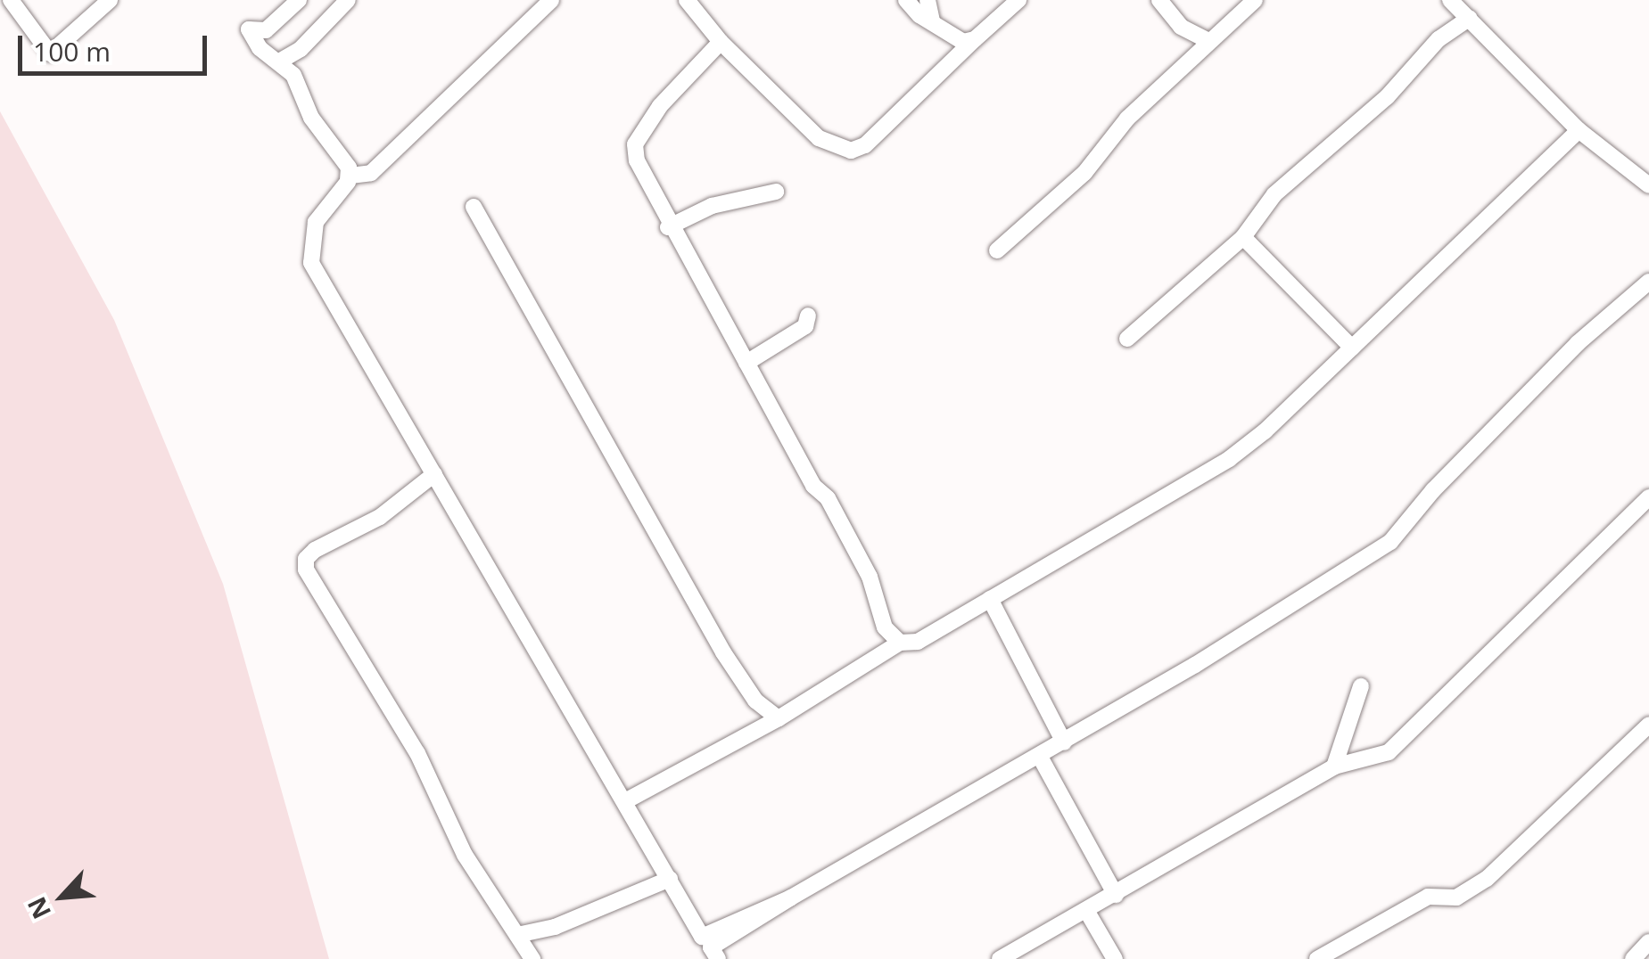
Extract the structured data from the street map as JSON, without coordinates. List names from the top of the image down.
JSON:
{
  "scale_bar": "100 m",
  "north": "bottom left"
}
